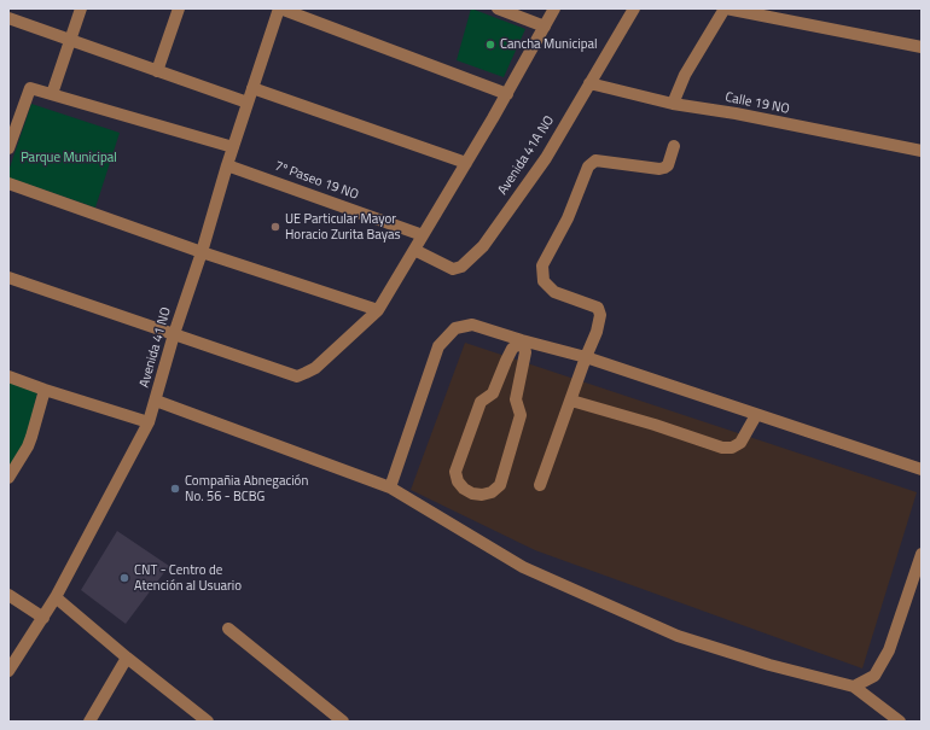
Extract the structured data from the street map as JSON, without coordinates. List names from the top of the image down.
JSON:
{
  "streets": {
    "street": [
      "Calle 19 NO",
      "Avenida 41A NO",
      "7º Paseo 19 NO",
      "Avenida 41 NO"
    ]
  },
  "crossings": [
    ["Calle 19 NO", "Avenida 41A NO"],
    ["7º Paseo 19 NO", "Avenida 41 NO"]
  ],
  "parks": ["Parque Municipal"],
  "places": [
    "Cancha Municipal",
    "UE Particular Mayor Horacio Zurita Bayas",
    "Compañia Abnegación No. 56 - BCBG",
    "CNT - Centro de Atención al Usuario"
  ]
}
